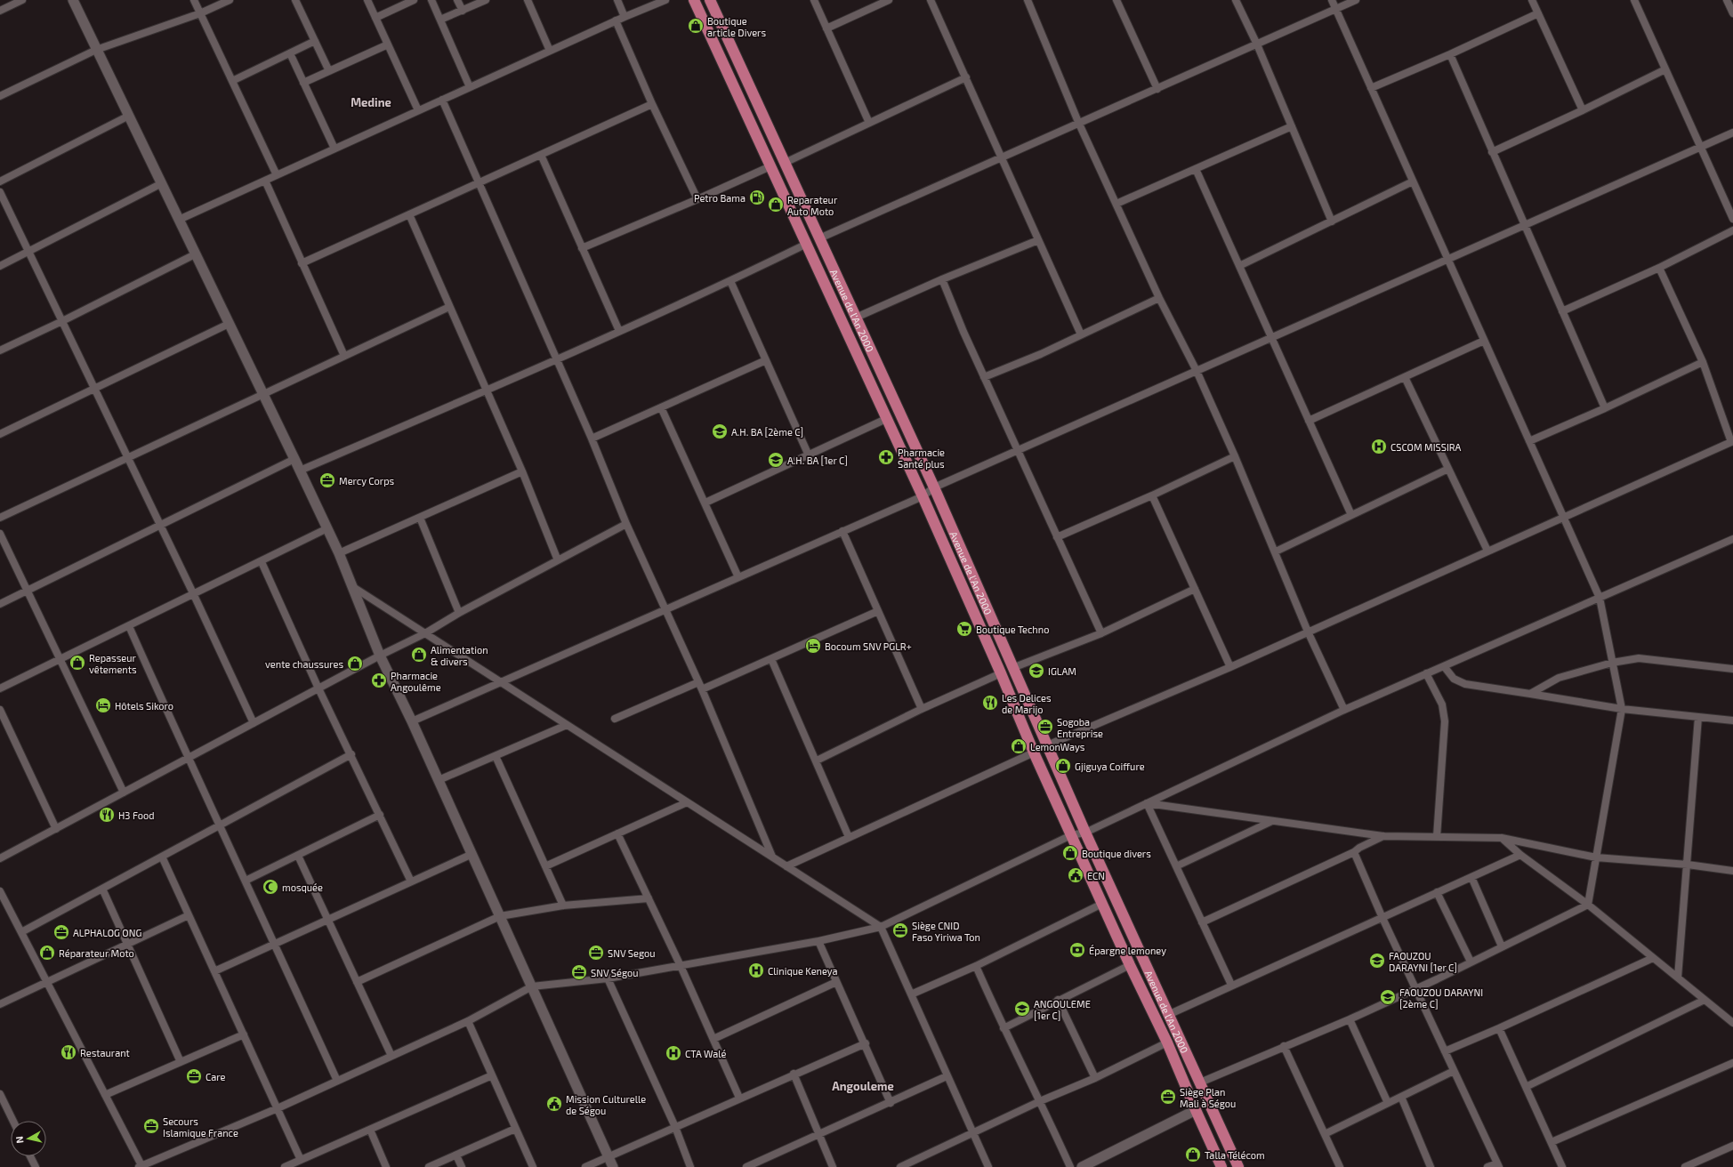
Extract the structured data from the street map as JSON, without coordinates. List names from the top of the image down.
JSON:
{
  "streets": {
    "main road": ["Avenue de l'An 2000"]
  },
  "districts": ["Medine", "Angouleme"],
  "places": {
    "shop": [
      "Boutique article Divers",
      "Reparateur Auto Moto",
      "Alimentation & divers",
      "Repasseur vêtements",
      "vente chaussures",
      "LemonWays",
      "Gjiguya Coiffure",
      "Boutique divers",
      "Réparateur Moto",
      "Talla Télécom"
    ],
    "fuel station": ["Petro Bama"],
    "school or university": [
      "A.H. BA [2ème C]",
      "A.H. BA [1er C]",
      "IGLAM",
      "FAOUZOU DARAYNI [1er C]",
      "FAOUZOU DARAYNI [2ème C]",
      "ANGOULEME [1er C]"
    ],
    "hospital": ["CSCOM MISSIRA", "Clinique Keneya", "CTA Walé"],
    "pharmacy": ["Pharmacie Santé plus", "Pharmacie Angoulême"],
    "office": [
      "Mercy Corps",
      "Sogoba Entreprise",
      "Siège CNID Faso Yiriwa Ton",
      "ALPHALOG ONG",
      "SNV Segou",
      "SNV Ségou",
      "Care",
      "Siège Plan Mali à Ségou",
      "Secours Islamique France"
    ],
    "supermarket": ["Boutique Techno"],
    "hotel": ["Bocoum SNV PGLR+", "Hôtels Sikoro"],
    "restaurant": ["Les Delices de Marijo", "H3 Food", "Restaurant"],
    "public building": ["ECN", "Mission Culturelle de Ségou"],
    "mosque": ["mosquée"],
    "bank": ["Épargne lemoney"]
  },
  "north": "left"
}
